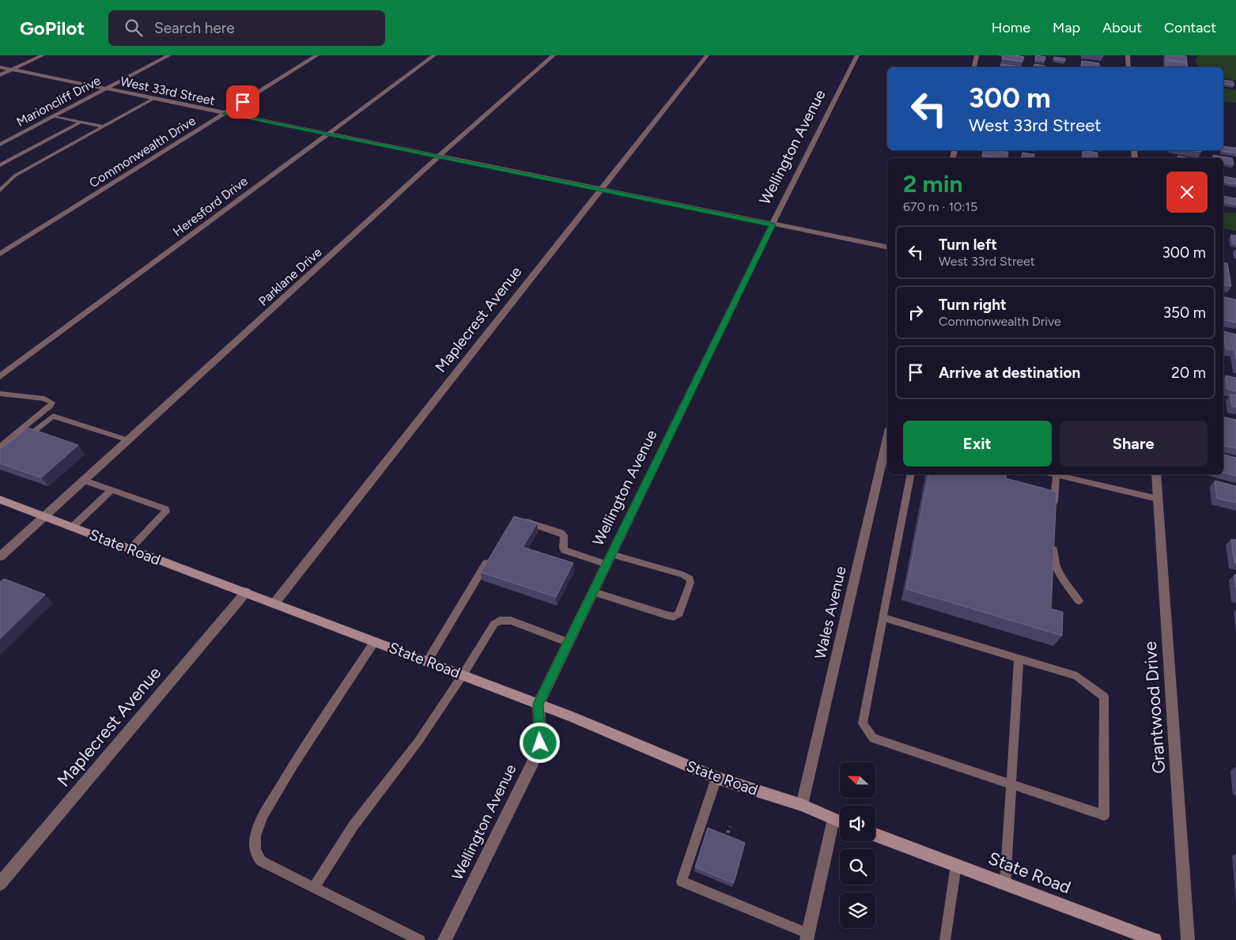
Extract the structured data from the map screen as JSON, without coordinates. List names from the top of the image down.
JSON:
{
  "streets": {
    "main road": ["State Road"],
    "street": [
      "West 33rd Street",
      "Marioncliff Drive",
      "Wellington Avenue",
      "Commonwealth Drive",
      "Heresford Drive",
      "Parklane Drive",
      "Maplecrest Avenue",
      "Wales Avenue",
      "Grantwood Drive"
    ]
  },
  "crossings": [
    ["West 33rd Street", "Marioncliff Drive"],
    ["West 33rd Street", "Wellington Avenue"],
    ["West 33rd Street", "Commonwealth Drive"],
    ["West 33rd Street", "Heresford Drive"],
    ["West 33rd Street", "Parklane Drive"],
    ["West 33rd Street", "Maplecrest Avenue"],
    ["Wellington Avenue", "State Road"],
    ["Parklane Drive", "State Road"],
    ["Maplecrest Avenue", "State Road"],
    ["State Road", "Wales Avenue"]
  ],
  "north": "left",
  "page": {
    "header": "GoPilot",
    "search": "Search here",
    "nav": [
      "Home",
      "Map",
      "About",
      "Contact"
    ],
    "turn": ["300 m", "West 33rd Street"],
    "heading": ["2 min", "670 m · 10:15"],
    "list": [
      {
        "name": "Turn left",
        "note": "West 33rd Street",
        "value": "300 m"
      },
      {
        "name": "Turn right",
        "note": "Commonwealth Drive",
        "value": "350 m"
      },
      {
        "name": "Arrive at destination",
        "value": "20 m"
      }
    ],
    "buttons": ["Exit", "Share"]
  }
}
